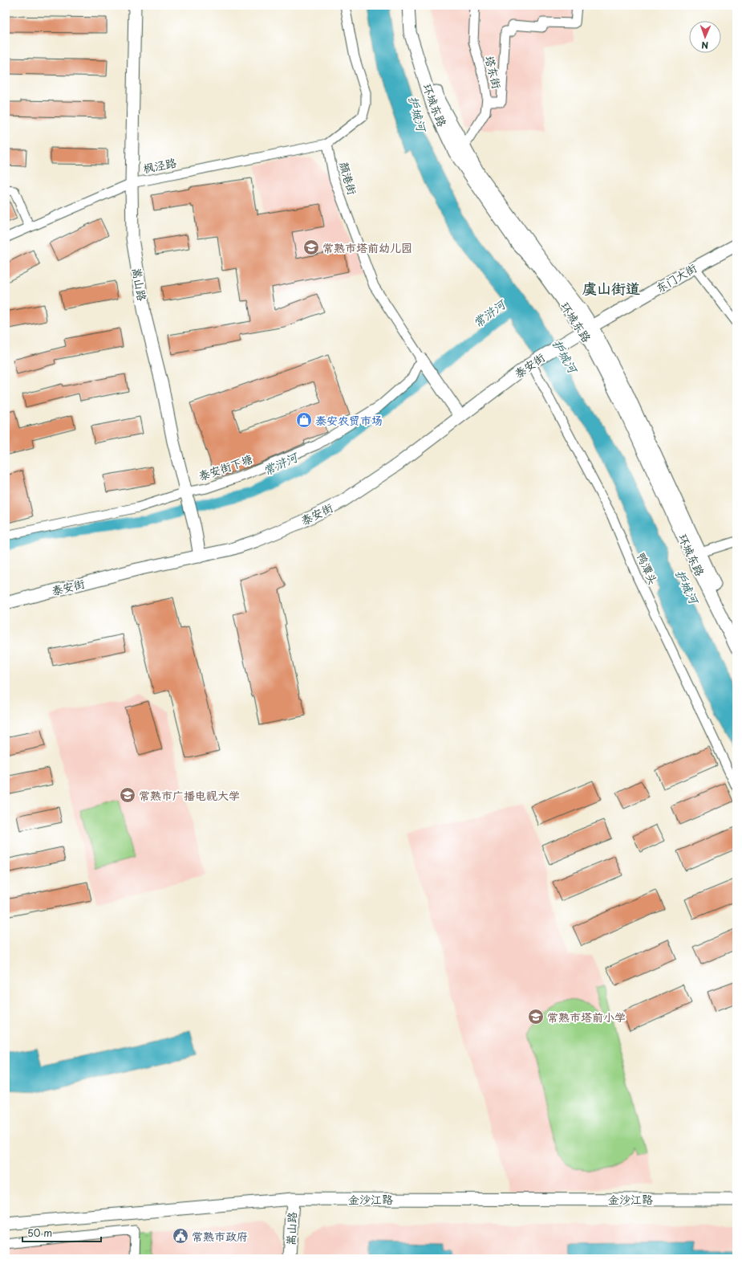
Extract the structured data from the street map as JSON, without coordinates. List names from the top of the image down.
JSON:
{
  "streets": {
    "street": [
      "塔东街",
      "环城东路",
      "枫泾路",
      "颜港街",
      "东门大街",
      "嵩山路",
      "泰安街",
      "泰安街下塘",
      "鸭潭头",
      "金沙江路"
    ]
  },
  "crossings": [
    ["塔东街", "环城东路"],
    ["环城东路", "东门大街"],
    ["环城东路", "泰安街"],
    ["枫泾路", "颜港街"],
    ["枫泾路", "嵩山路"],
    ["颜港街", "泰安街下塘"],
    ["东门大街", "泰安街"],
    ["嵩山路", "泰安街"],
    ["嵩山路", "泰安街下塘"],
    ["嵩山路", "金沙江路"],
    ["泰安街", "鸭潭头"]
  ],
  "districts": ["虞山街道"],
  "water": ["护城河", "常浒河"],
  "places": {
    "school or university": ["常熟市塔前幼儿园", "常熟市广播电视大学", "常熟市塔前小学"],
    "shop": ["泰安农贸市场"],
    "public building": ["常熟市政府"]
  },
  "scale_bar": "50 m",
  "north": "bottom"
}
